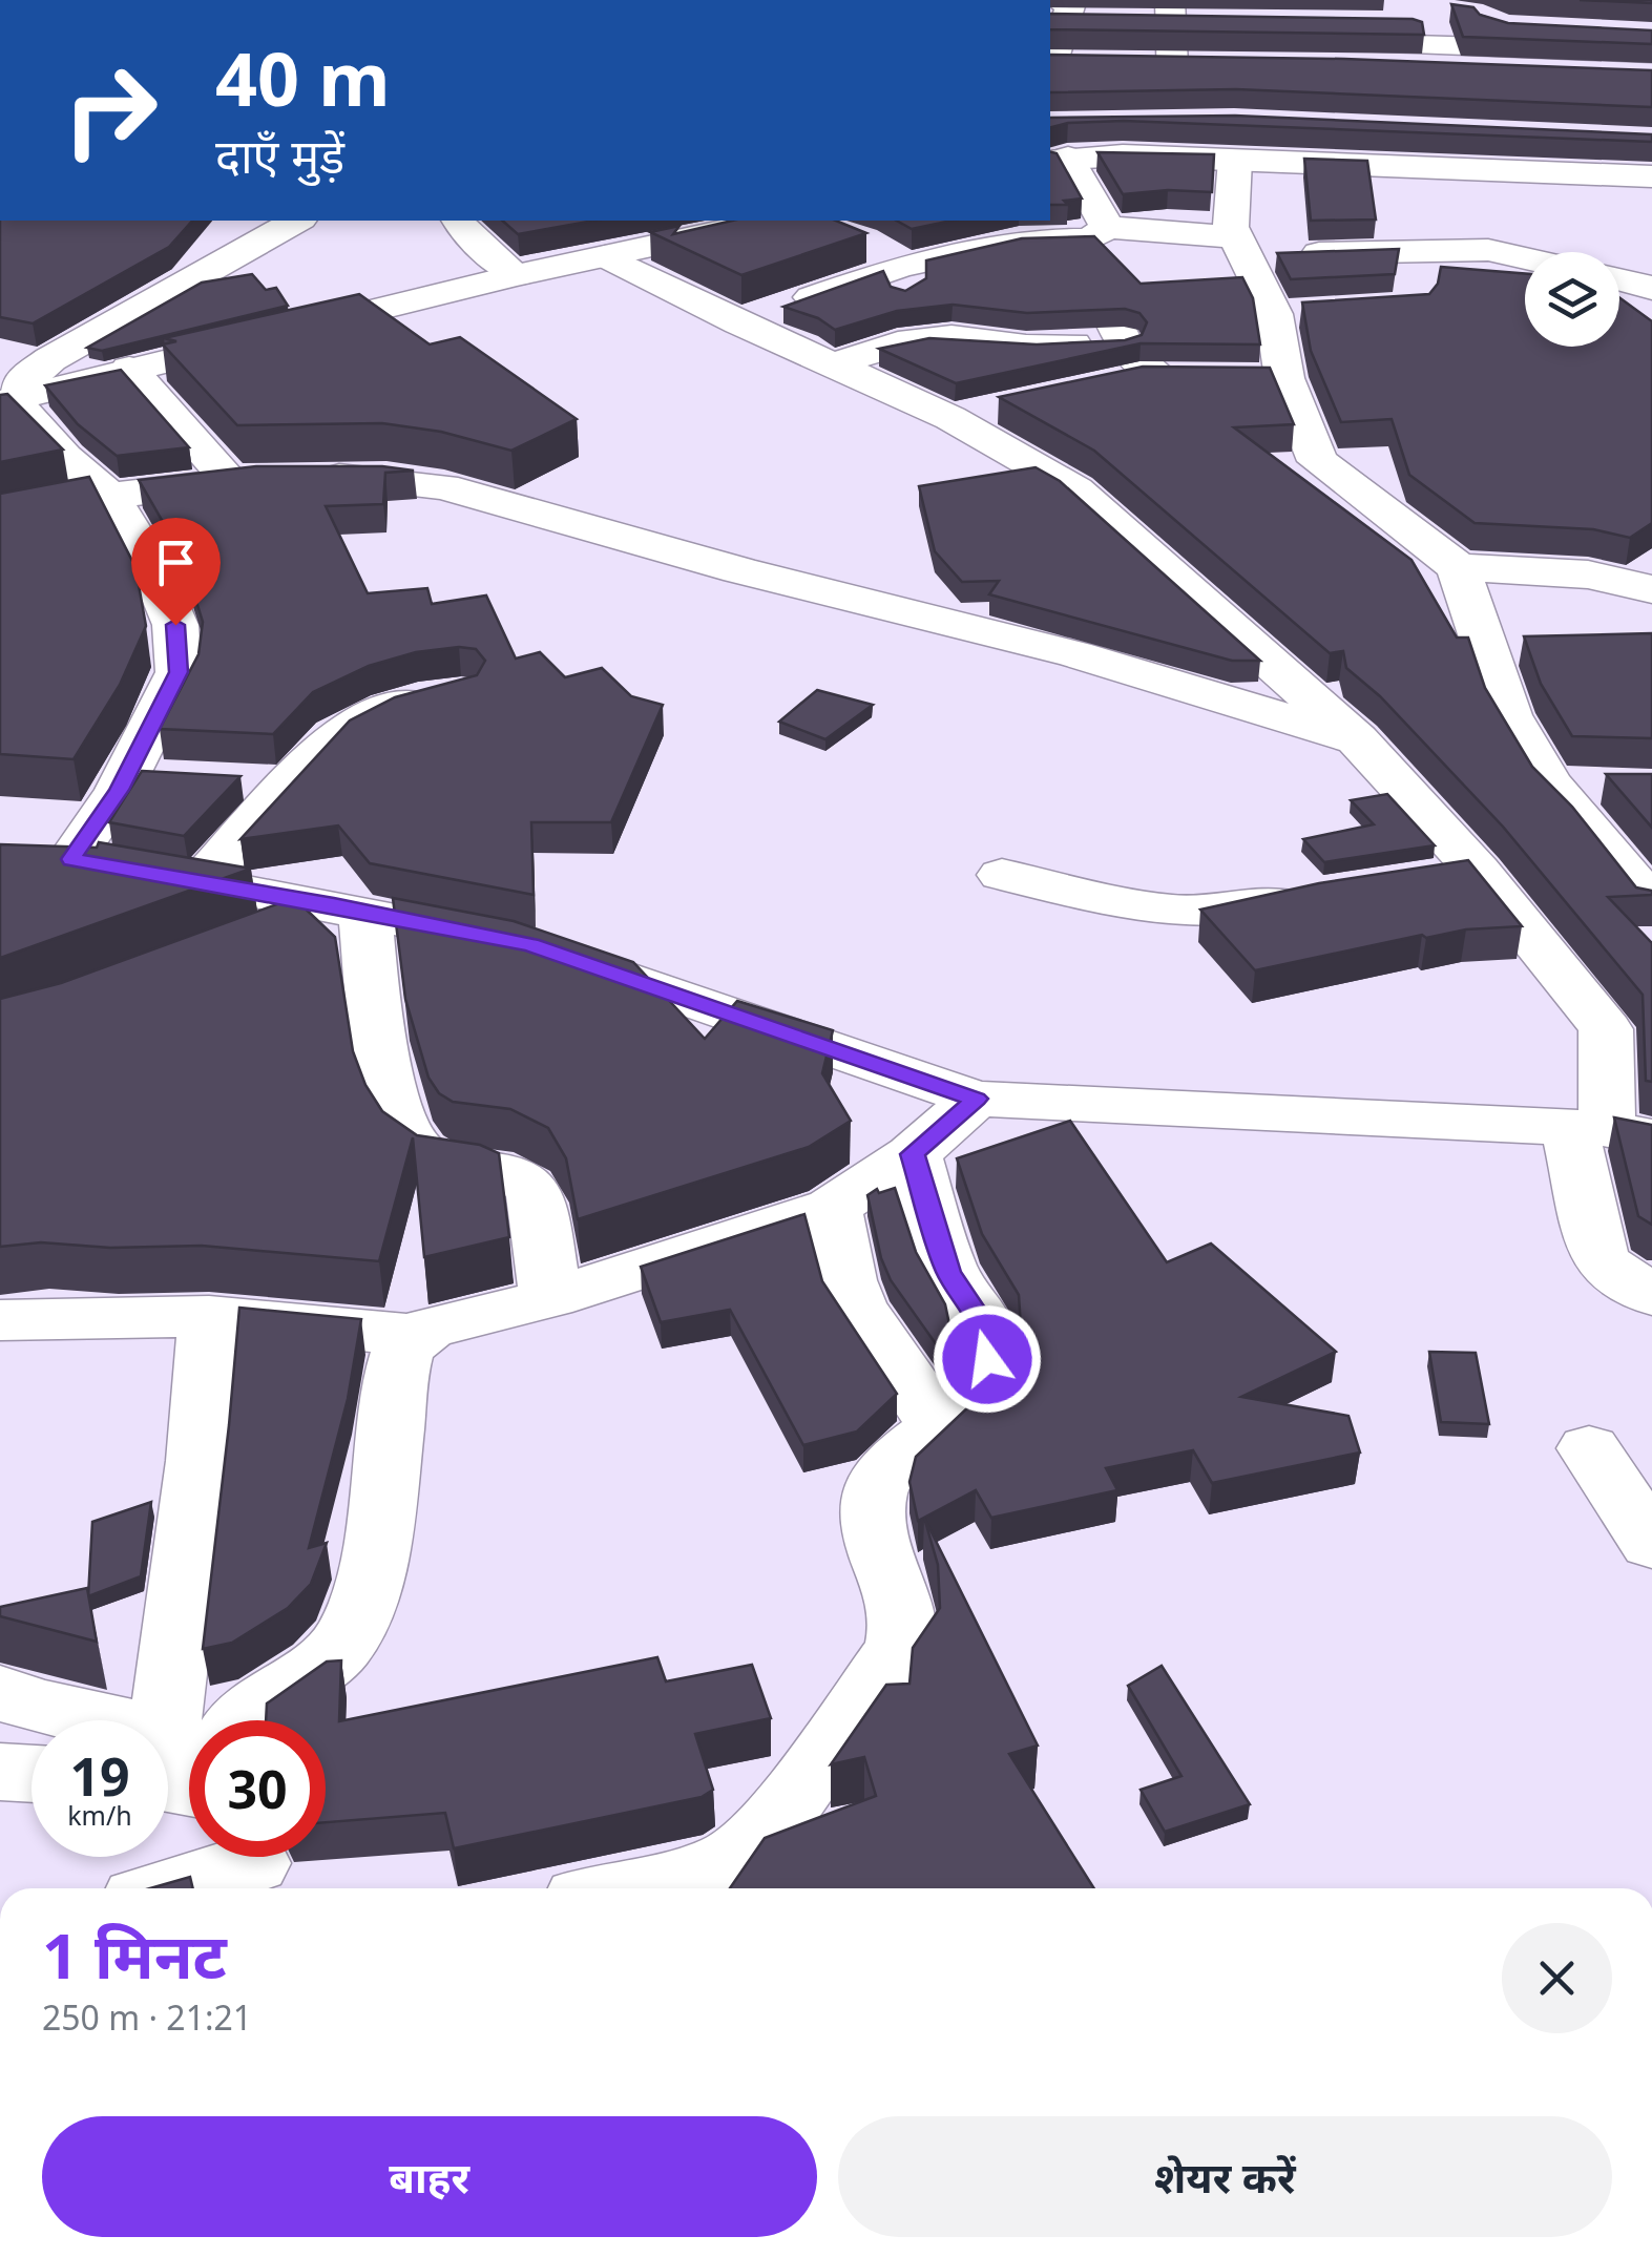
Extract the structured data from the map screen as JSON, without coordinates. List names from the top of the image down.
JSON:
{
  "page": {
    "turn": ["40 m", "दाएँ मुड़ें"],
    "speed": "19 km/h",
    "limit": "30",
    "heading": ["1 मिनट", "250 m · 21:21"],
    "buttons": ["बाहर", "शेयर करें"]
  }
}
